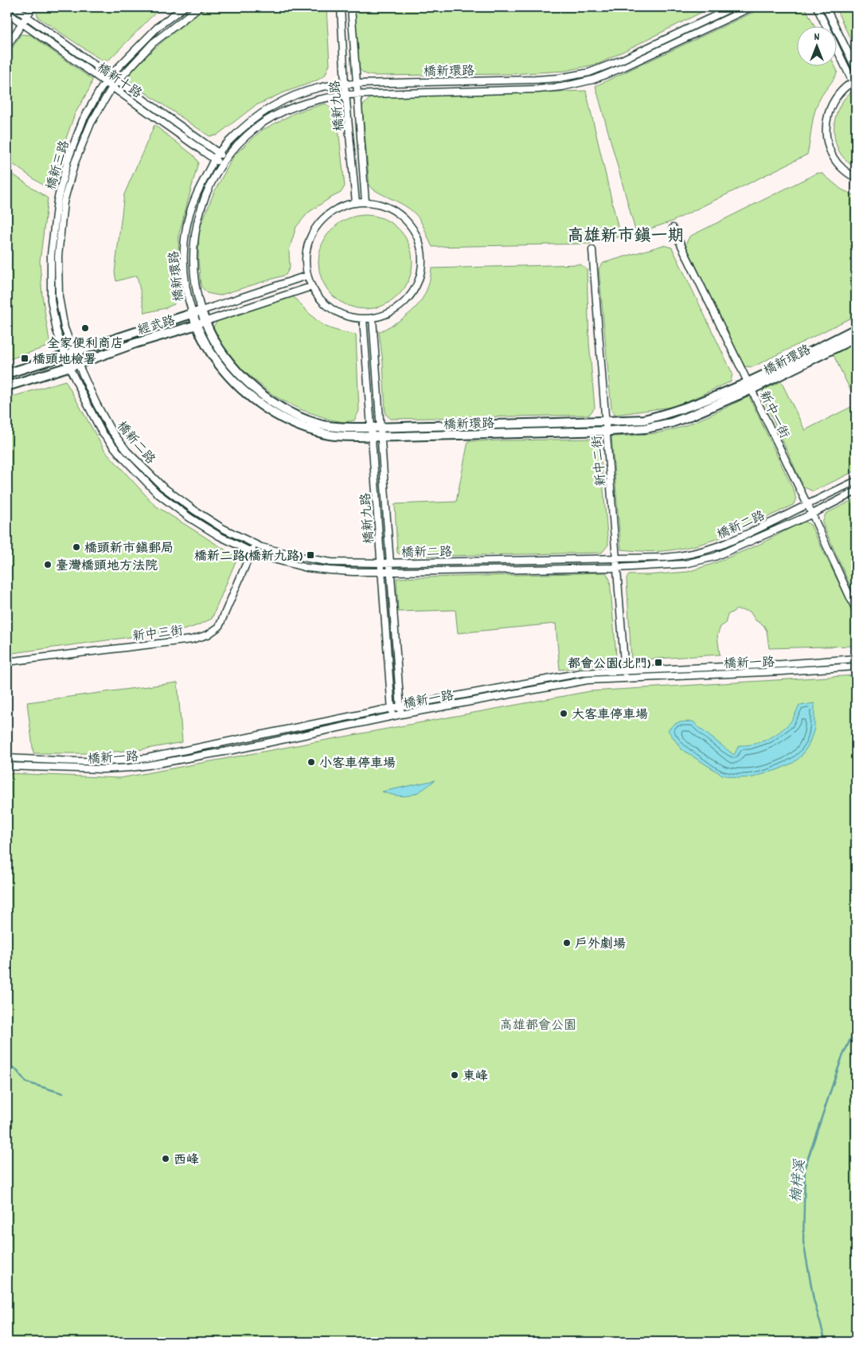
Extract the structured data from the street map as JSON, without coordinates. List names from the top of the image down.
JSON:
{
  "streets": {
    "street": [
      "橋新環路",
      "橋新十路",
      "橋新九路",
      "橋新三路",
      "經武路",
      "新中一街",
      "橋新二路",
      "新中二街",
      "新中三街",
      "橋新一路"
    ]
  },
  "crossings": [
    ["橋新環路", "橋新十路"],
    ["橋新環路", "橋新九路"],
    ["橋新環路", "經武路"],
    ["橋新環路", "新中一街"],
    ["橋新環路", "新中二街"],
    ["橋新十路", "橋新三路"],
    ["橋新九路", "經武路"],
    ["橋新九路", "橋新二路"],
    ["橋新九路", "橋新一路"],
    ["橋新三路", "經武路"],
    ["橋新三路", "橋新二路"],
    ["經武路", "橋新二路"],
    ["新中一街", "橋新二路"],
    ["橋新二路", "新中二街"],
    ["橋新二路", "新中三街"],
    ["新中二街", "橋新一路"]
  ],
  "districts": ["高雄新市鎮一期"],
  "water": ["楠梓溪"],
  "parks": ["高雄都會公園"],
  "places": {
    "other": [
      "全家便利商店",
      "橋頭新市鎮郵局",
      "臺灣橋頭地方法院",
      "大客車停車場",
      "小客車停車場",
      "戶外劇場",
      "東峰",
      "西峰"
    ],
    "transit": ["橋頭地檢署", "橋新二路(橋新九路)", "都會公園(北門)"]
  },
  "north": "top"
}
